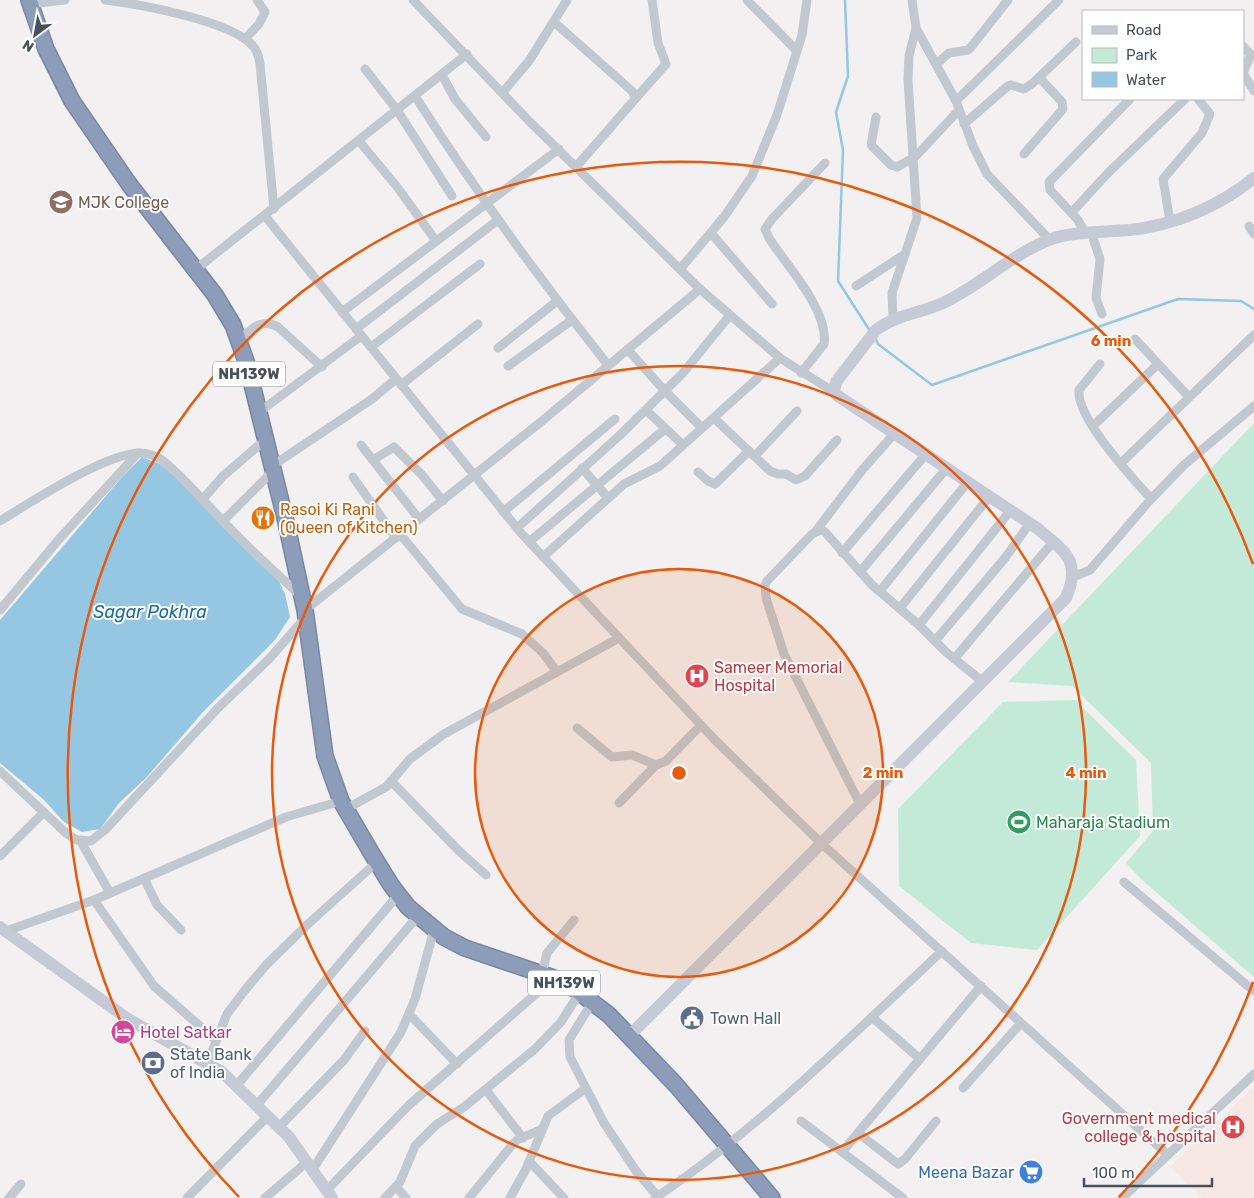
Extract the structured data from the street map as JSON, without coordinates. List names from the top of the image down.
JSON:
{
  "streets": {
    "highway": ["NH139W"]
  },
  "water": ["Sagar Pokhra"],
  "places": {
    "school or university": ["MJK College"],
    "restaurant": ["Rasoi Ki Rani (Queen of Kitchen)"],
    "hospital": ["Sameer Memorial Hospital", "Government medical college & hospital"],
    "sports": ["Maharaja Stadium"],
    "public building": ["Town Hall"],
    "hotel": ["Hotel Satkar"],
    "bank": ["State Bank of India"],
    "supermarket": ["Meena Bazar"]
  },
  "legend": ["Road", "Park", "Water"],
  "scale_bar": "100 m",
  "north": "bottom left",
  "rings": ["6 min", "2 min", "4 min"]
}
